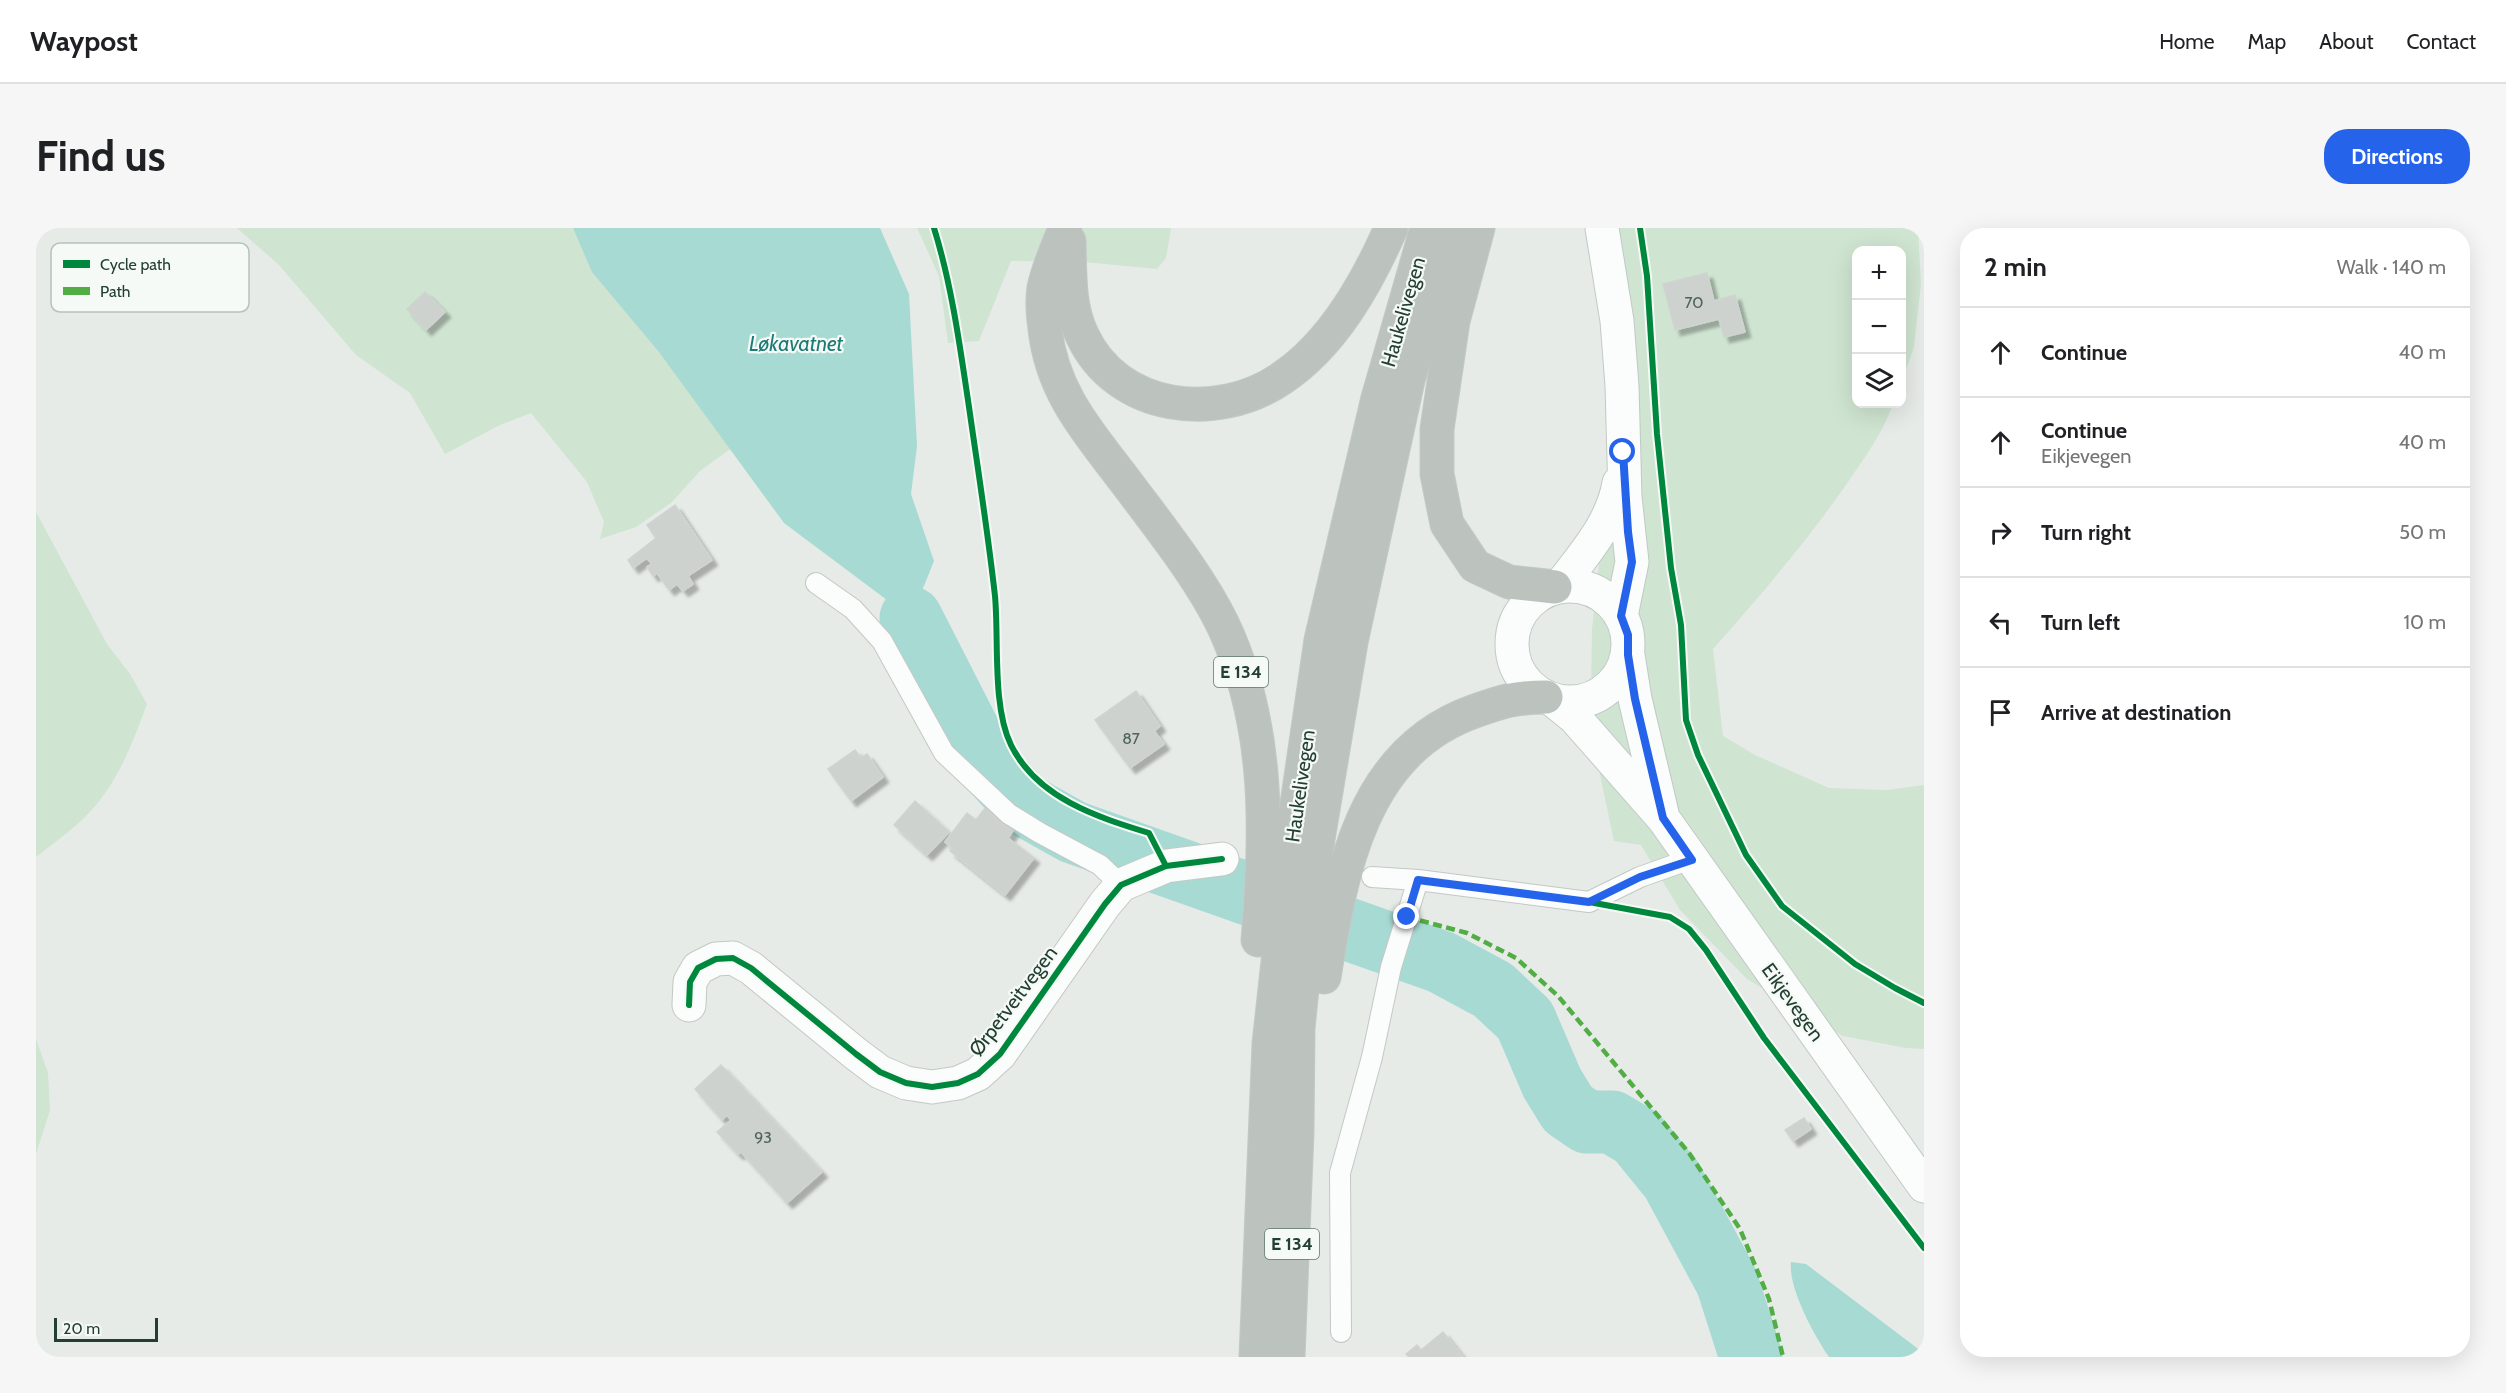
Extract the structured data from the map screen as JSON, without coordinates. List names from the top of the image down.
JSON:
{
  "streets": {
    "highway": ["Haukelivegen", "E 134"],
    "street": ["Ørpetveitvegen", "Eikjevegen"]
  },
  "crossings": [
    ["Haukelivegen", "E 134"],
    ["E 134", "Eikjevegen"]
  ],
  "water": ["Løkavatnet"],
  "house_numbers": ["70", "87", "93"],
  "legend": ["Cycle path", "Path"],
  "scale_bar": "20 m",
  "page": {
    "header": "Waypost",
    "nav": [
      "Home",
      "Map",
      "About",
      "Contact"
    ],
    "buttons": "Directions",
    "title": "Find us",
    "heading": ["2 min", "Walk · 140 m"],
    "map_buttons": ["+", "−"],
    "list": [
      ["Continue", "40 m"],
      ["Continue", "Eikjevegen", "40 m"],
      ["Turn right", "50 m"],
      ["Turn left", "10 m"],
      "Arrive at destination"
    ],
    "scale": "20 m"
  }
}
